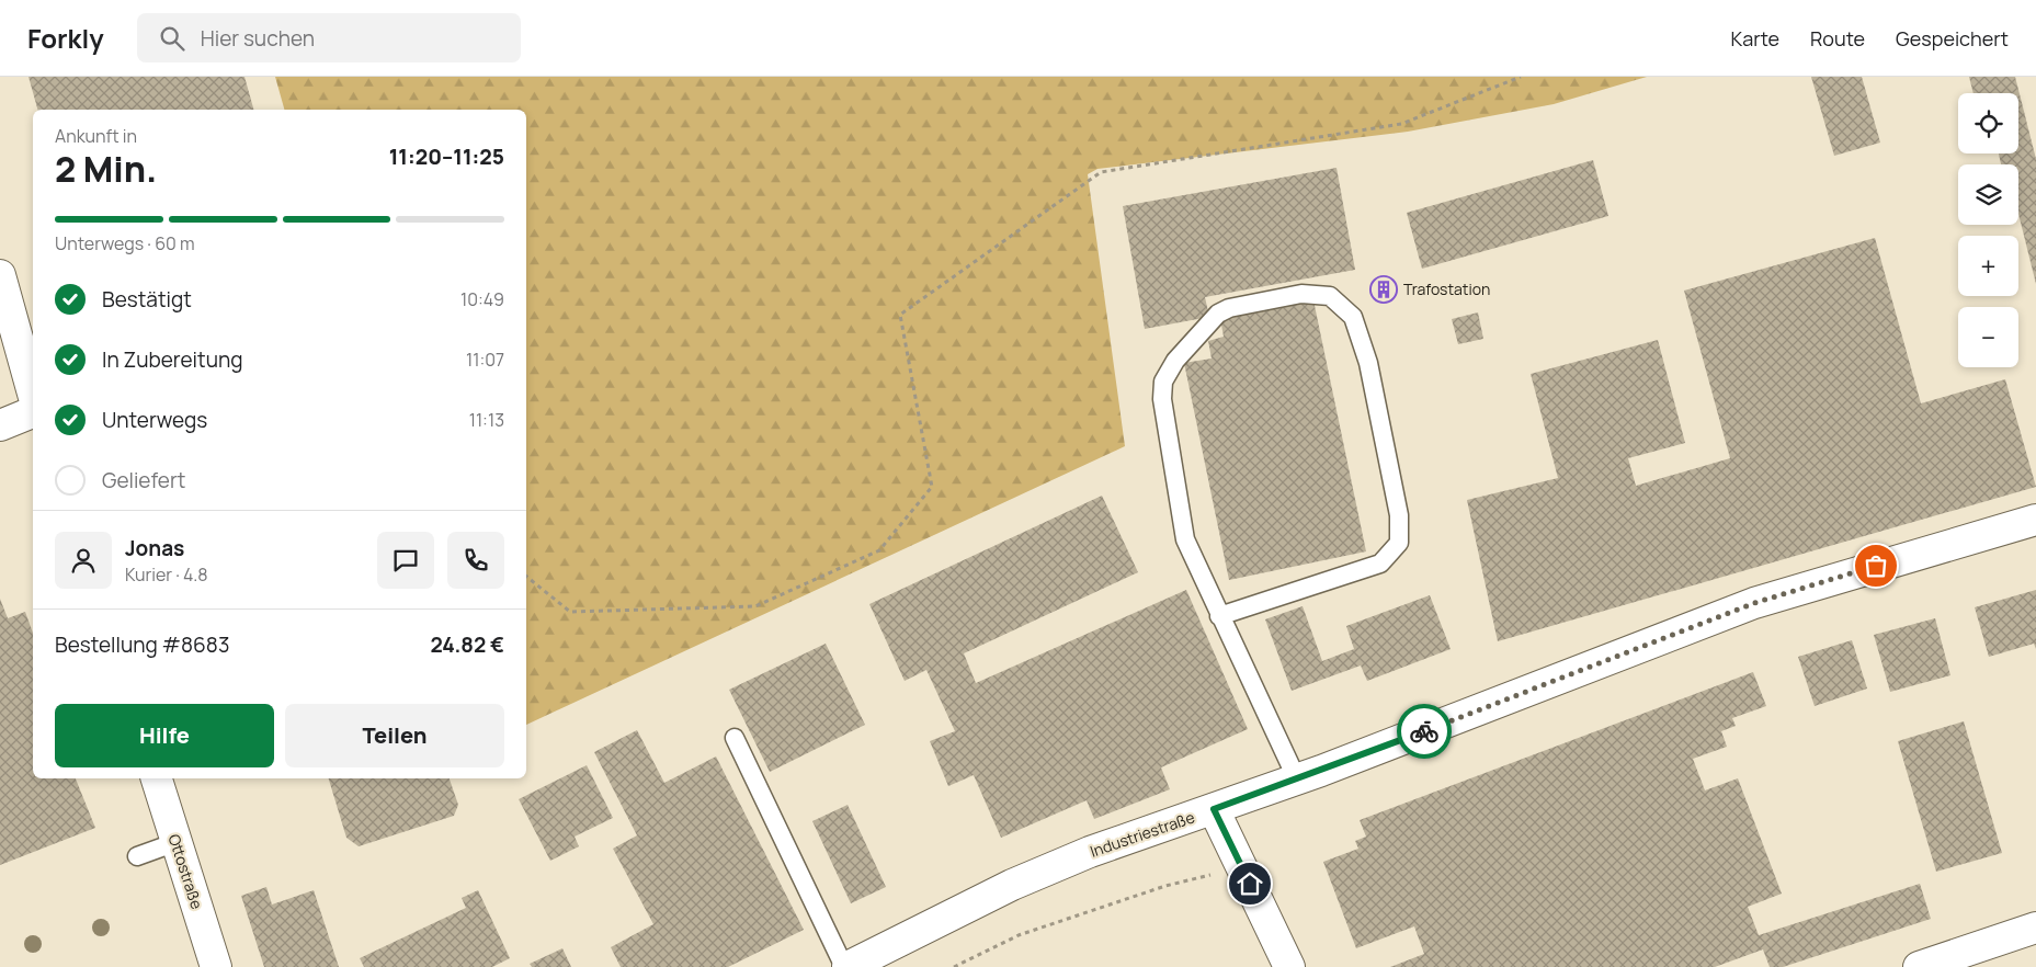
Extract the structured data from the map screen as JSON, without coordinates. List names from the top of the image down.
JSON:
{
  "streets": {
    "street": ["Industriestraße", "Ottostraße"]
  },
  "places": {
    "building": ["Trafostation"]
  },
  "page": {
    "header": "Forkly",
    "search": "Hier suchen",
    "nav": ["Karte", "Route", "Gespeichert"],
    "map_buttons": ["+", "−"],
    "heading": ["2 Min.", "Ankunft in", "11:20–11:25"],
    "panel": [
      "Jonas",
      "Kurier · 4.8",
      "Bestellung #8683",
      "24.82 €"
    ],
    "bar": "Unterwegs · 60 m",
    "list": [
      ["Bestätigt", "10:49"],
      ["In Zubereitung", "11:07"],
      ["Unterwegs", "11:13"],
      "Geliefert"
    ],
    "buttons": ["Hilfe", "Teilen"]
  }
}
